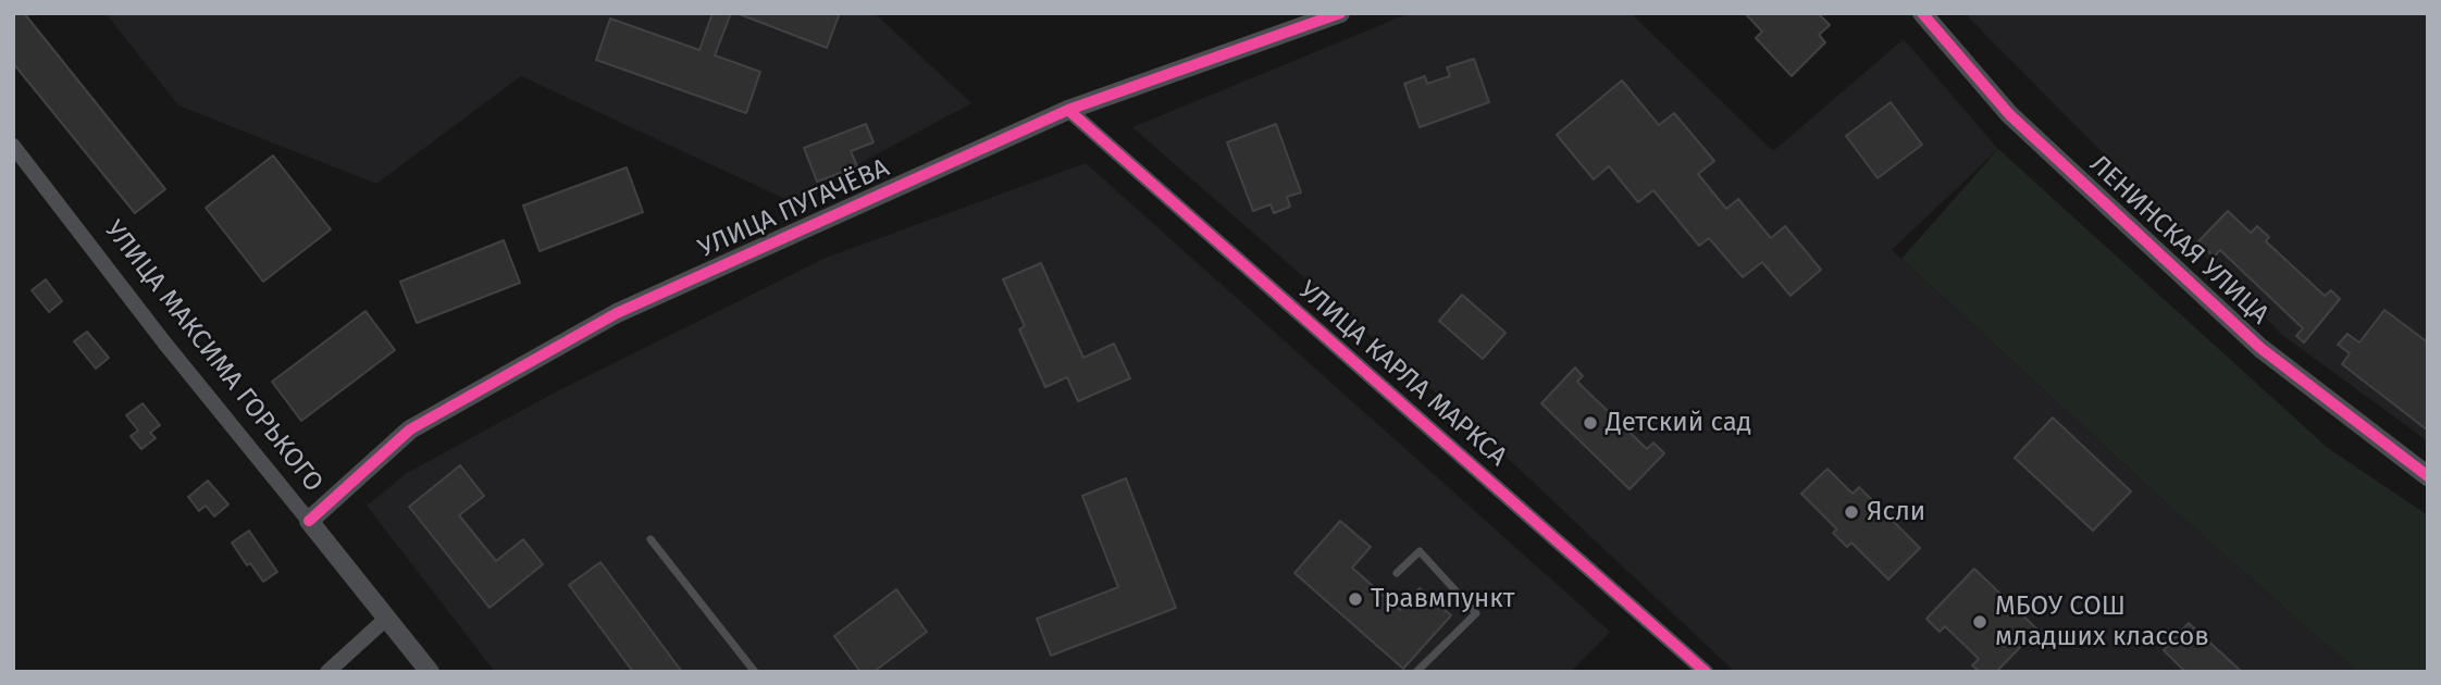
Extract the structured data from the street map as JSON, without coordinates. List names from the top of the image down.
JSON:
{
  "streets": {
    "street": [
      "УЛИЦА ПУГАЧЁВА",
      "ЛЕНИНСКАЯ УЛИЦА",
      "УЛИЦА МАКСИМА ГОРЬКОГО",
      "УЛИЦА КАРЛА МАРКСА"
    ]
  },
  "crossings": [
    ["УЛИЦА ПУГАЧЁВА", "УЛИЦА МАКСИМА ГОРЬКОГО"],
    ["УЛИЦА ПУГАЧЁВА", "УЛИЦА КАРЛА МАРКСА"]
  ],
  "places": [
    "Детский сад",
    "Ясли",
    "Травмпункт",
    "МБОУ СОШ младших классов"
  ]
}
